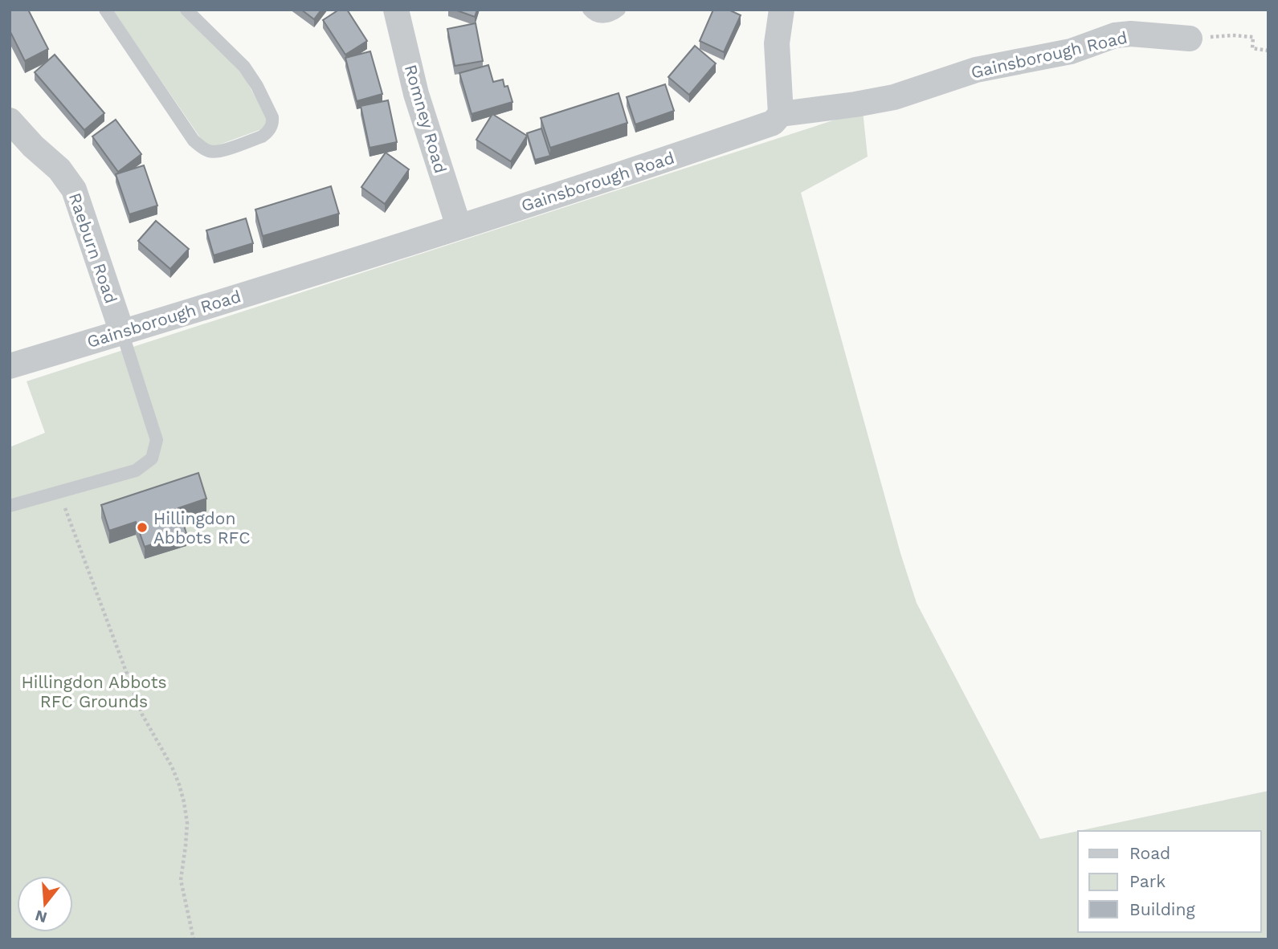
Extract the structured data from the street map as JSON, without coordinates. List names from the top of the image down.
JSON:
{
  "streets": {
    "street": ["Gainsborough Road", "Romney Road", "Raeburn Road"]
  },
  "crossings": [
    ["Gainsborough Road", "Romney Road"],
    ["Gainsborough Road", "Raeburn Road"]
  ],
  "parks": ["Hillingdon Abbots RFC Grounds"],
  "places": ["Hillingdon Abbots RFC"],
  "legend": ["Road", "Park", "Building"],
  "north": "bottom"
}
